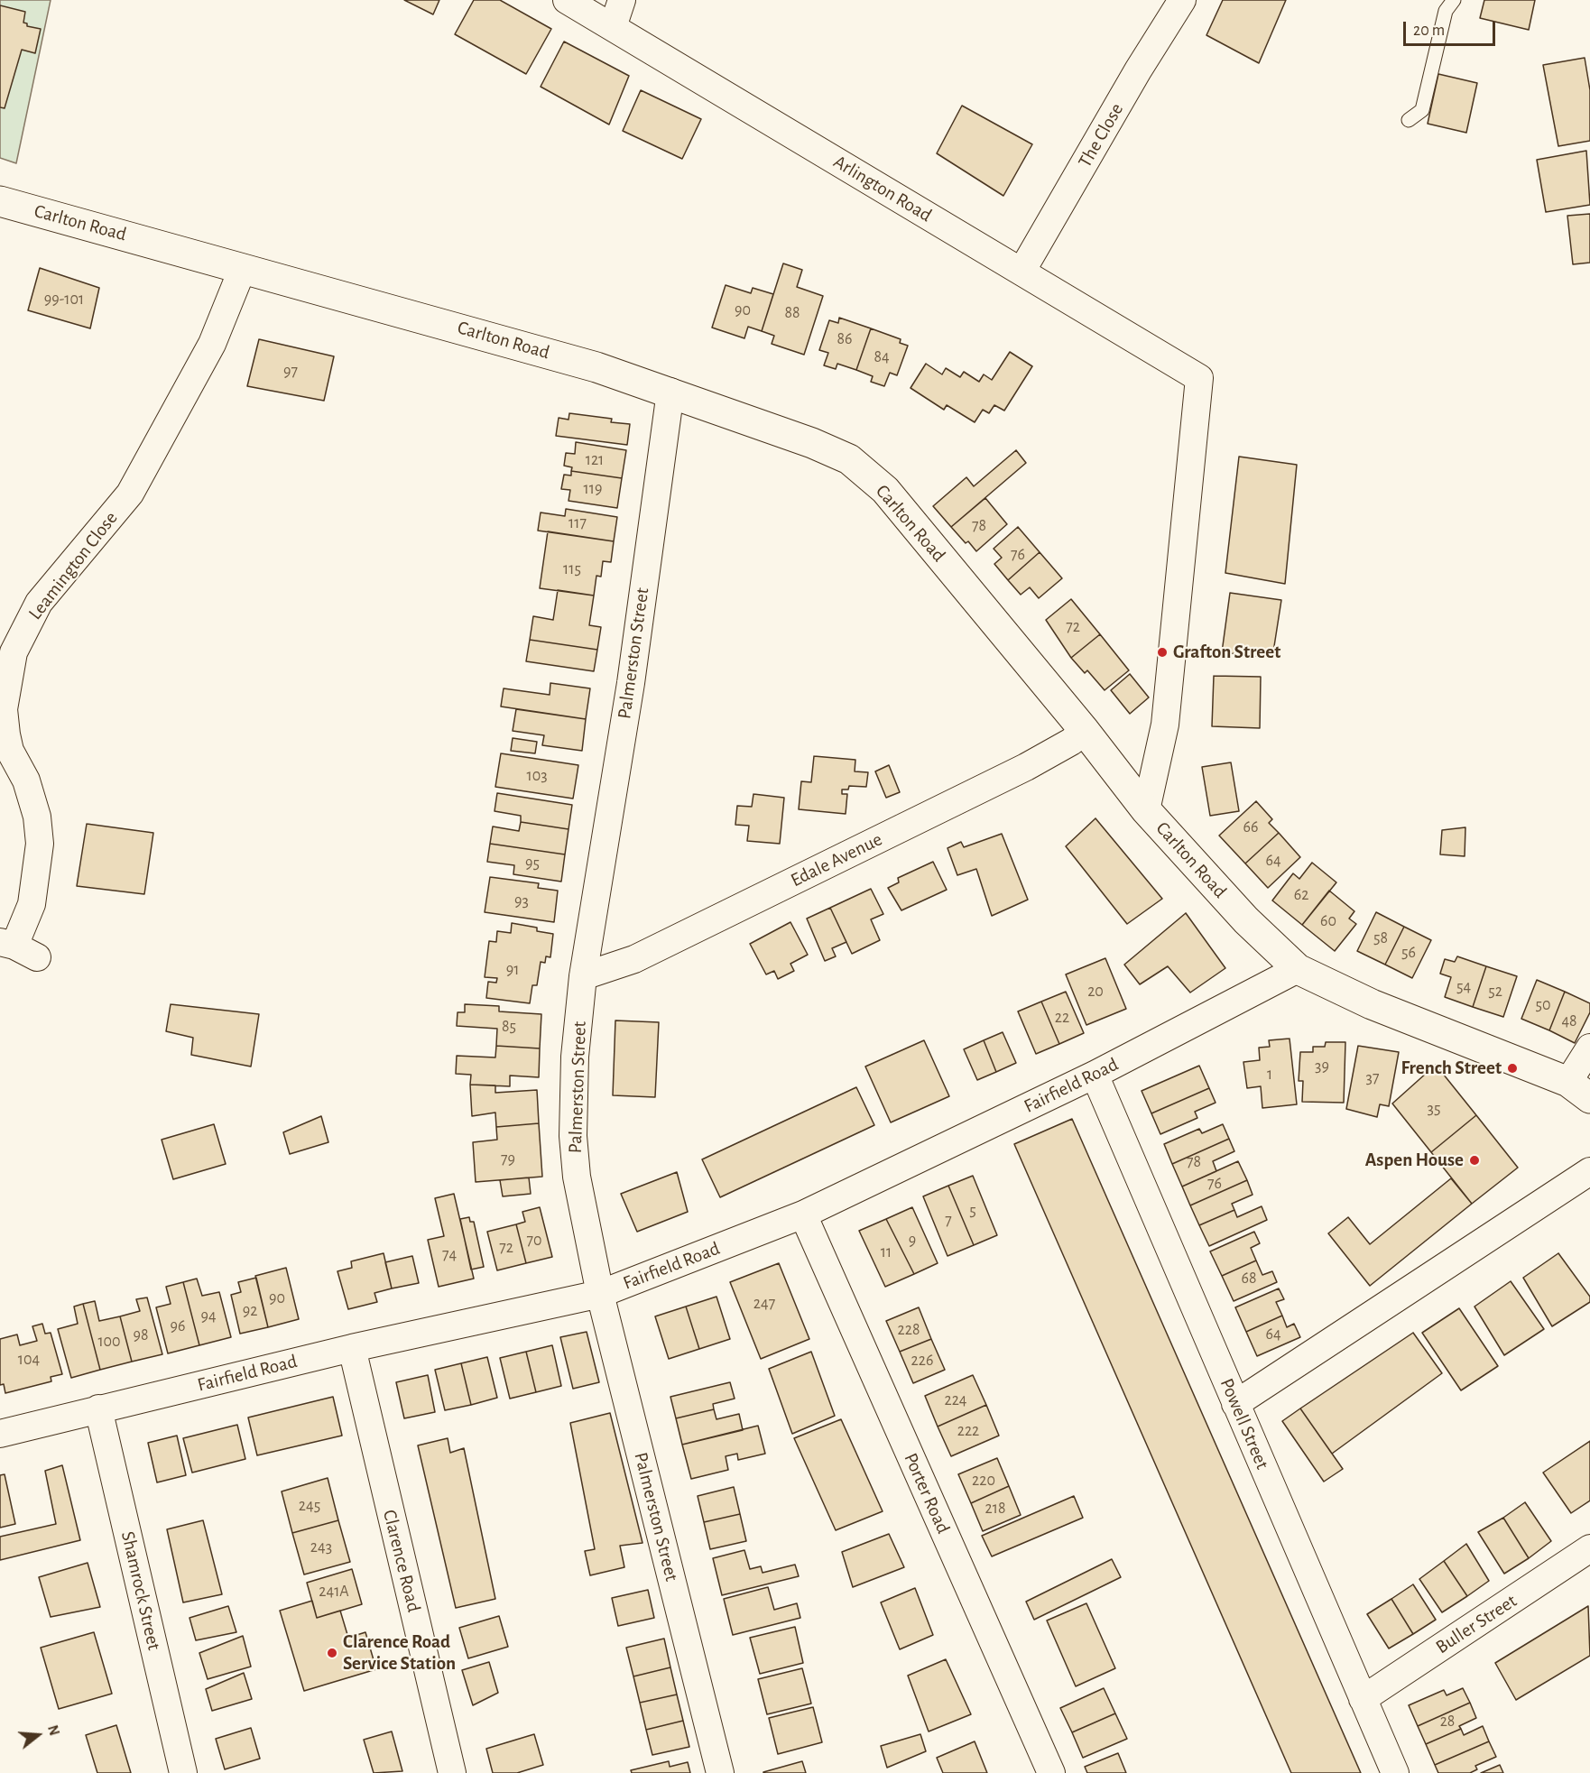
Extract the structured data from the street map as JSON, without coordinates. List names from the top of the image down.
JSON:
{
  "streets": {
    "street": [
      "The Close",
      "Arlington Road",
      "Carlton Road",
      "Leamington Close",
      "Palmerston Street",
      "Edale Avenue",
      "Fairfield Road",
      "Powell Street",
      "Porter Road",
      "Clarence Road",
      "Shamrock Street",
      "Buller Street"
    ]
  },
  "crossings": [
    ["The Close", "Arlington Road"],
    ["Arlington Road", "Carlton Road"],
    ["Carlton Road", "Leamington Close"],
    ["Carlton Road", "Palmerston Street"],
    ["Carlton Road", "Edale Avenue"],
    ["Carlton Road", "Fairfield Road"],
    ["Palmerston Street", "Edale Avenue"],
    ["Palmerston Street", "Fairfield Road"],
    ["Fairfield Road", "Powell Street"],
    ["Fairfield Road", "Porter Road"],
    ["Fairfield Road", "Clarence Road"],
    ["Fairfield Road", "Shamrock Street"],
    ["Powell Street", "Buller Street"]
  ],
  "places": [
    "Grafton Street",
    "French Street",
    "Aspen House",
    "Clarence Road Service Station"
  ],
  "house_numbers": [
    "99-101",
    "90",
    "88",
    "86",
    "84",
    "97",
    "121",
    "119",
    "117",
    "78",
    "76",
    "115",
    "72",
    "103",
    "66",
    "64",
    "95",
    "62",
    "93",
    "60",
    "58",
    "56",
    "91",
    "54",
    "20",
    "52",
    "50",
    "22",
    "48",
    "85",
    "39",
    "1",
    "37",
    "35",
    "79",
    "78",
    "76",
    "5",
    "7",
    "70",
    "9",
    "72",
    "11",
    "74",
    "68",
    "90",
    "247",
    "92",
    "94",
    "96",
    "228",
    "64",
    "98",
    "100",
    "104",
    "226",
    "224",
    "222",
    "220",
    "245",
    "218",
    "243",
    "241A",
    "28"
  ],
  "scale_bar": "20 m",
  "north": "right"
}
